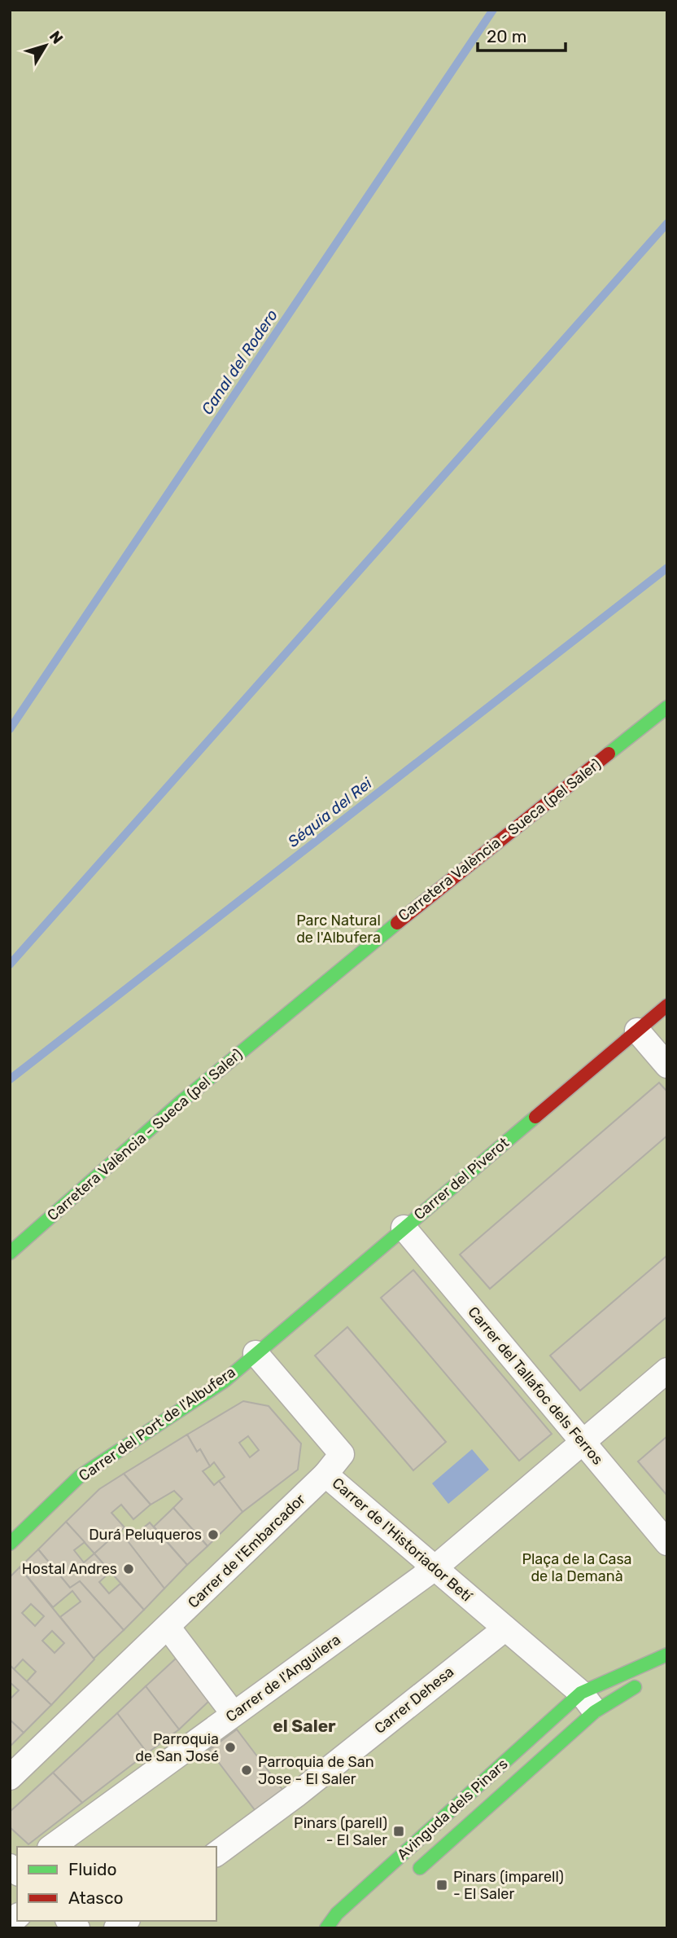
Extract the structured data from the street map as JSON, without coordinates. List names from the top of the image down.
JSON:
{
  "streets": {
    "street": [
      "Carretera València - Sueca (pel Saler)",
      "Carrer del Piverot",
      "Carrer del Tallafoc dels Ferros",
      "Carrer del Port de l'Albufera",
      "Carrer de l'Historiador Betí",
      "Carrer de l'Embarcador",
      "Carrer de l'Anguilera",
      "Carrer Dehesa",
      "Avinguda dels Pinars"
    ]
  },
  "crossings": [
    ["Carrer del Piverot", "Carrer del Tallafoc dels Ferros"],
    ["Carrer del Piverot", "Carrer del Port de l'Albufera"],
    ["Carrer del Piverot", "Carrer de l'Historiador Betí"],
    ["Carrer del Tallafoc dels Ferros", "Carrer de l'Anguilera"],
    ["Carrer del Port de l'Albufera", "Carrer de l'Historiador Betí"],
    ["Carrer de l'Historiador Betí", "Carrer de l'Embarcador"],
    ["Carrer de l'Historiador Betí", "Carrer de l'Anguilera"],
    ["Carrer de l'Historiador Betí", "Carrer Dehesa"],
    ["Carrer de l'Historiador Betí", "Avinguda dels Pinars"]
  ],
  "districts": ["el Saler"],
  "water": ["Canal del Rodero", "Séquia del Rei"],
  "parks": ["Parc Natural de l'Albufera", "Plaça de la Casa de la Demanà"],
  "places": {
    "other": [
      "Durá Peluqueros",
      "Hostal Andres",
      "Parroquia de San José",
      "Parroquia de San Jose - El Saler"
    ],
    "transit": ["Pinars (parell) - El Saler", "Pinars (imparell) - El Saler"]
  },
  "legend": ["Fluido", "Atasco"],
  "scale_bar": "20 m",
  "north": "top right"
}
